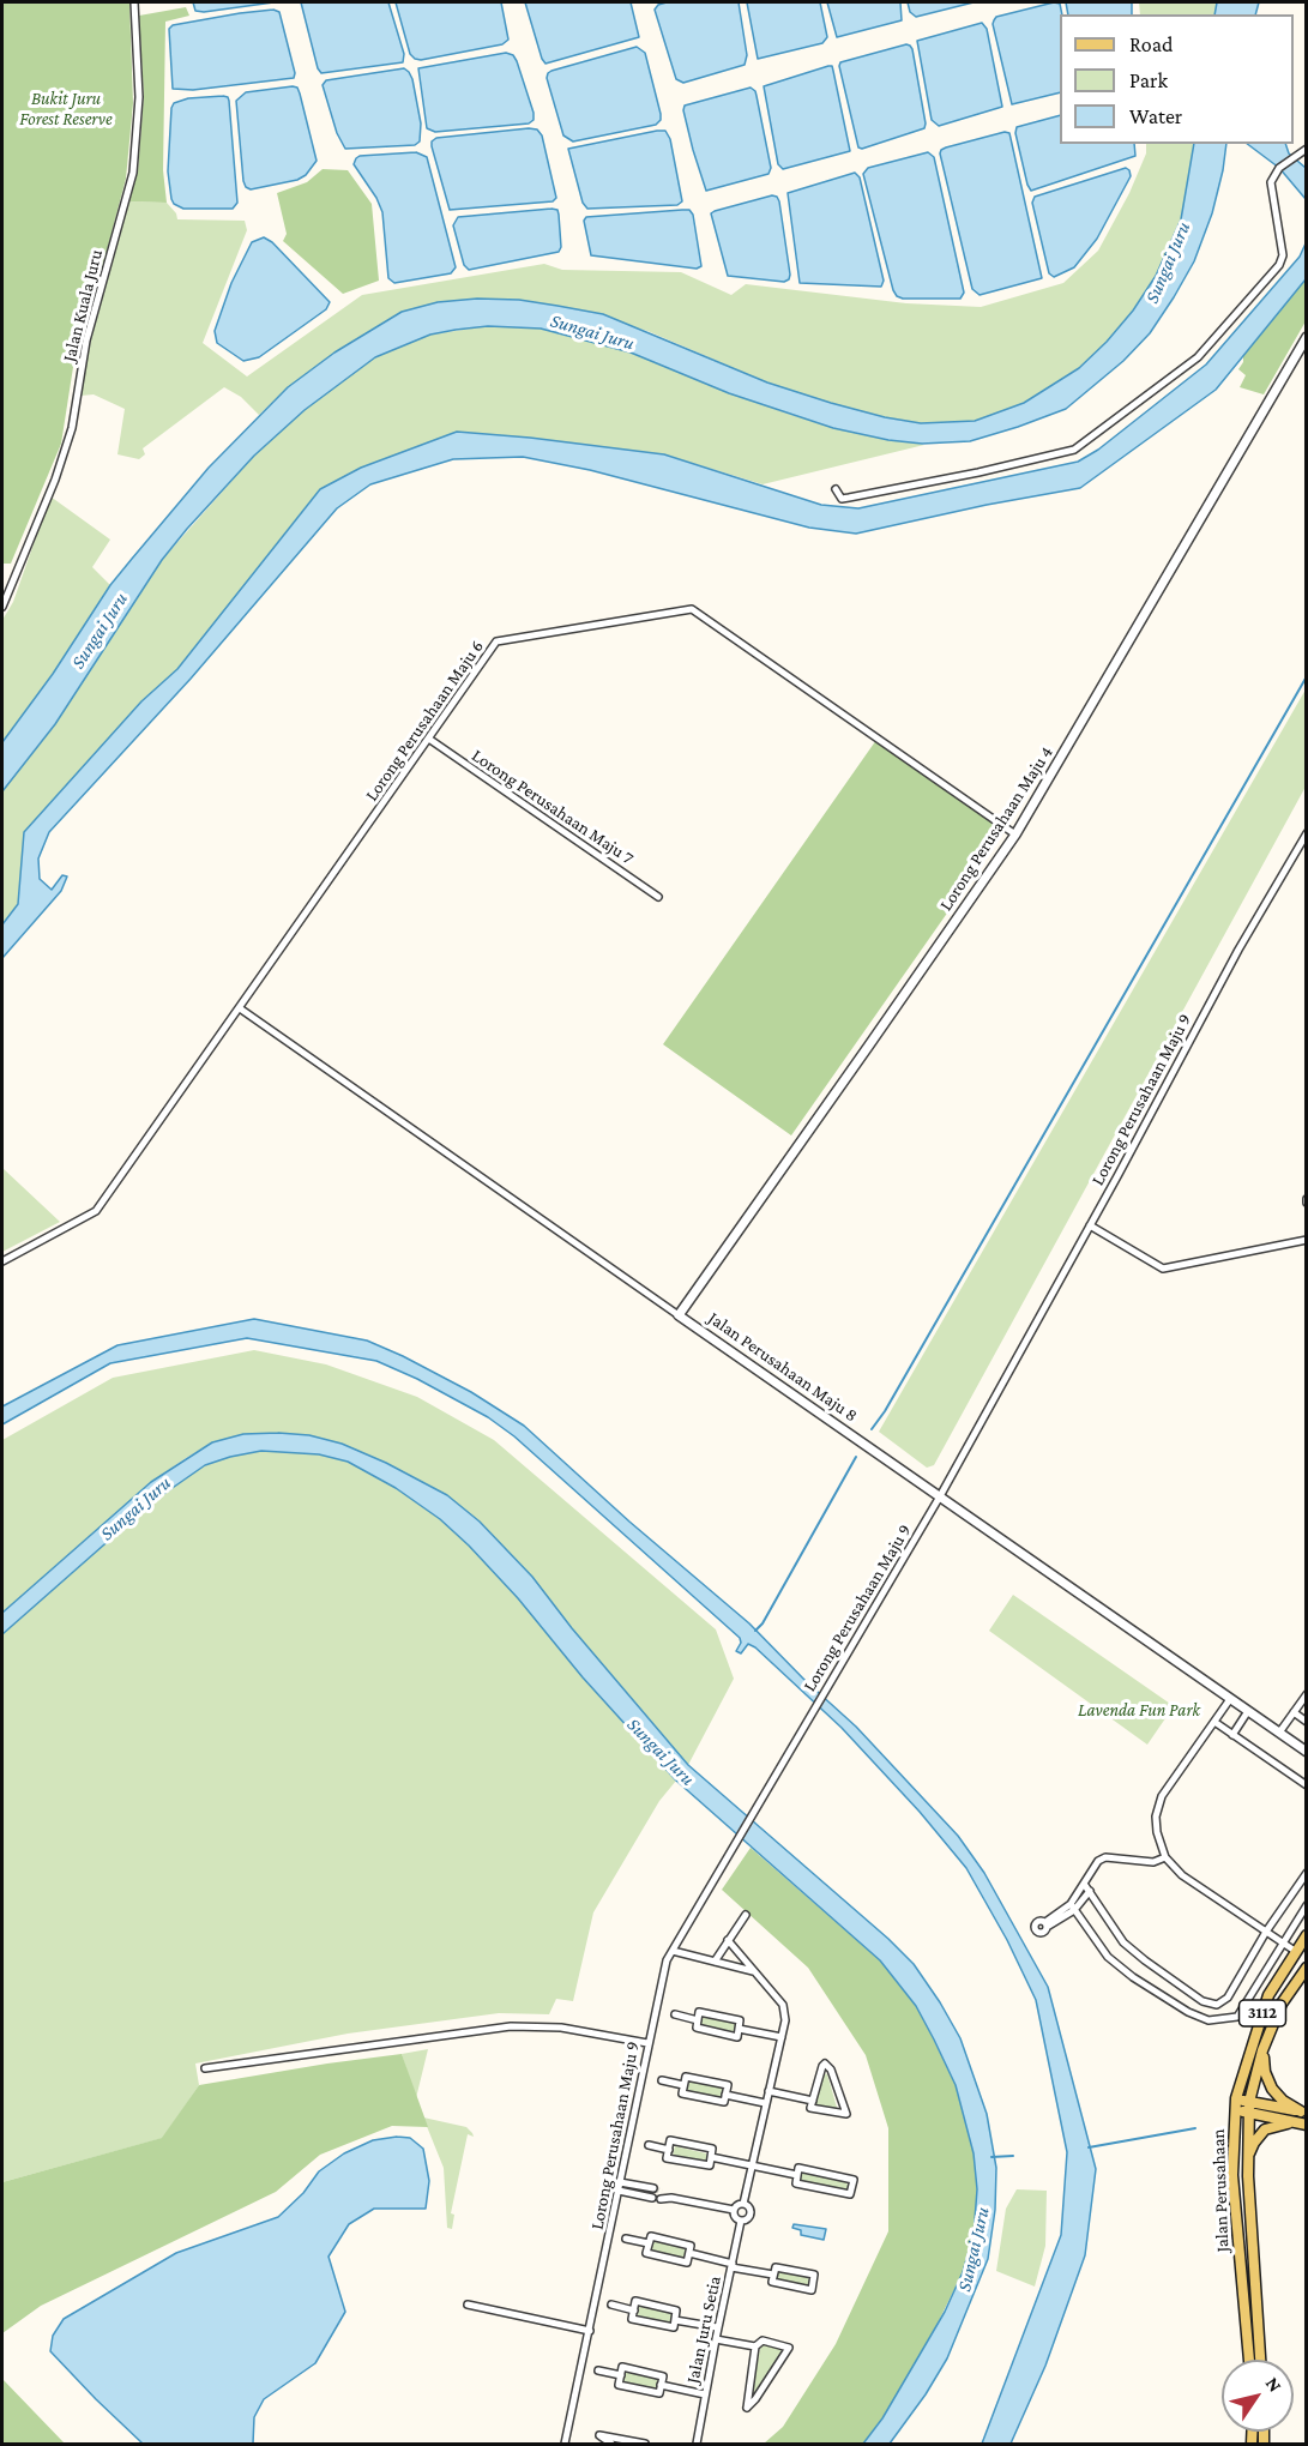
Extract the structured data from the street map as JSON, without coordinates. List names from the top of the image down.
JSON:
{
  "streets": {
    "main road": ["3112", "Jalan Perusahaan"],
    "street": [
      "Jalan Kuala Juru",
      "Lorong Perusahaan Maju 6",
      "Lorong Perusahaan Maju 7",
      "Lorong Perusahaan Maju 4",
      "Lorong Perusahaan Maju 9",
      "Jalan Perusahaan Maju 8",
      "Jalan Juru Setia"
    ]
  },
  "crossings": [
    ["Lorong Perusahaan Maju 6", "Lorong Perusahaan Maju 7"],
    ["Lorong Perusahaan Maju 6", "Lorong Perusahaan Maju 4"],
    ["Lorong Perusahaan Maju 6", "Jalan Perusahaan Maju 8"],
    ["Lorong Perusahaan Maju 4", "Jalan Perusahaan Maju 8"],
    ["Lorong Perusahaan Maju 9", "Jalan Perusahaan Maju 8"]
  ],
  "water": ["Sungai Juru"],
  "parks": ["Bukit Juru Forest Reserve", "Lavenda Fun Park"],
  "legend": ["Road", "Park", "Water"],
  "north": "top right"
}
